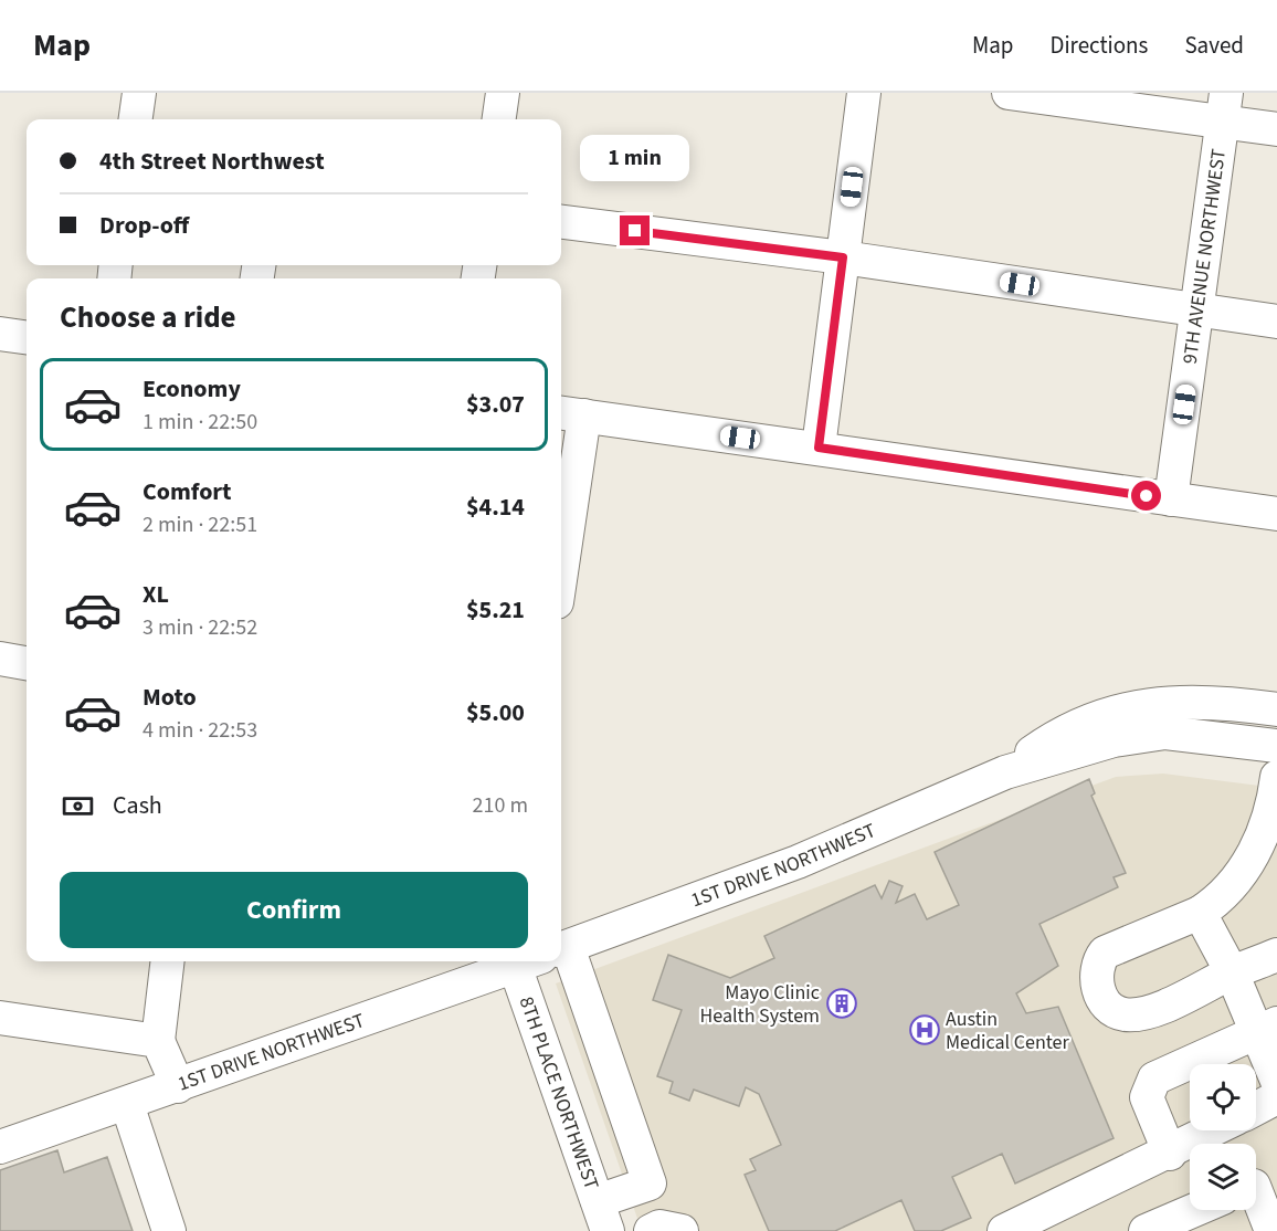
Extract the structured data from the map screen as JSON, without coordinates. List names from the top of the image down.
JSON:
{
  "streets": {
    "street": ["9TH AVENUE NORTHWEST", "1ST DRIVE NORTHWEST", "8TH PLACE NORTHWEST"]
  },
  "places": {
    "building": ["Mayo Clinic Health System"],
    "hospital": ["Austin Medical Center"]
  },
  "page": {
    "header": "Map",
    "nav": ["Map", "Directions", "Saved"],
    "banner": ["4th Street Northwest", "Drop-off"],
    "bubble": "1 min",
    "heading": "Choose a ride",
    "list": [
      {
        "name": "Economy",
        "note": "1 min · 22:50",
        "value": "$3.07"
      },
      {
        "name": "Comfort",
        "note": "2 min · 22:51",
        "value": "$4.14"
      },
      {
        "name": "XL",
        "note": "3 min · 22:52",
        "value": "$5.21"
      },
      {
        "name": "Moto",
        "note": "4 min · 22:53",
        "value": "$5.00"
      }
    ],
    "pay": ["Cash", "210 m"],
    "buttons": "Confirm"
  }
}
